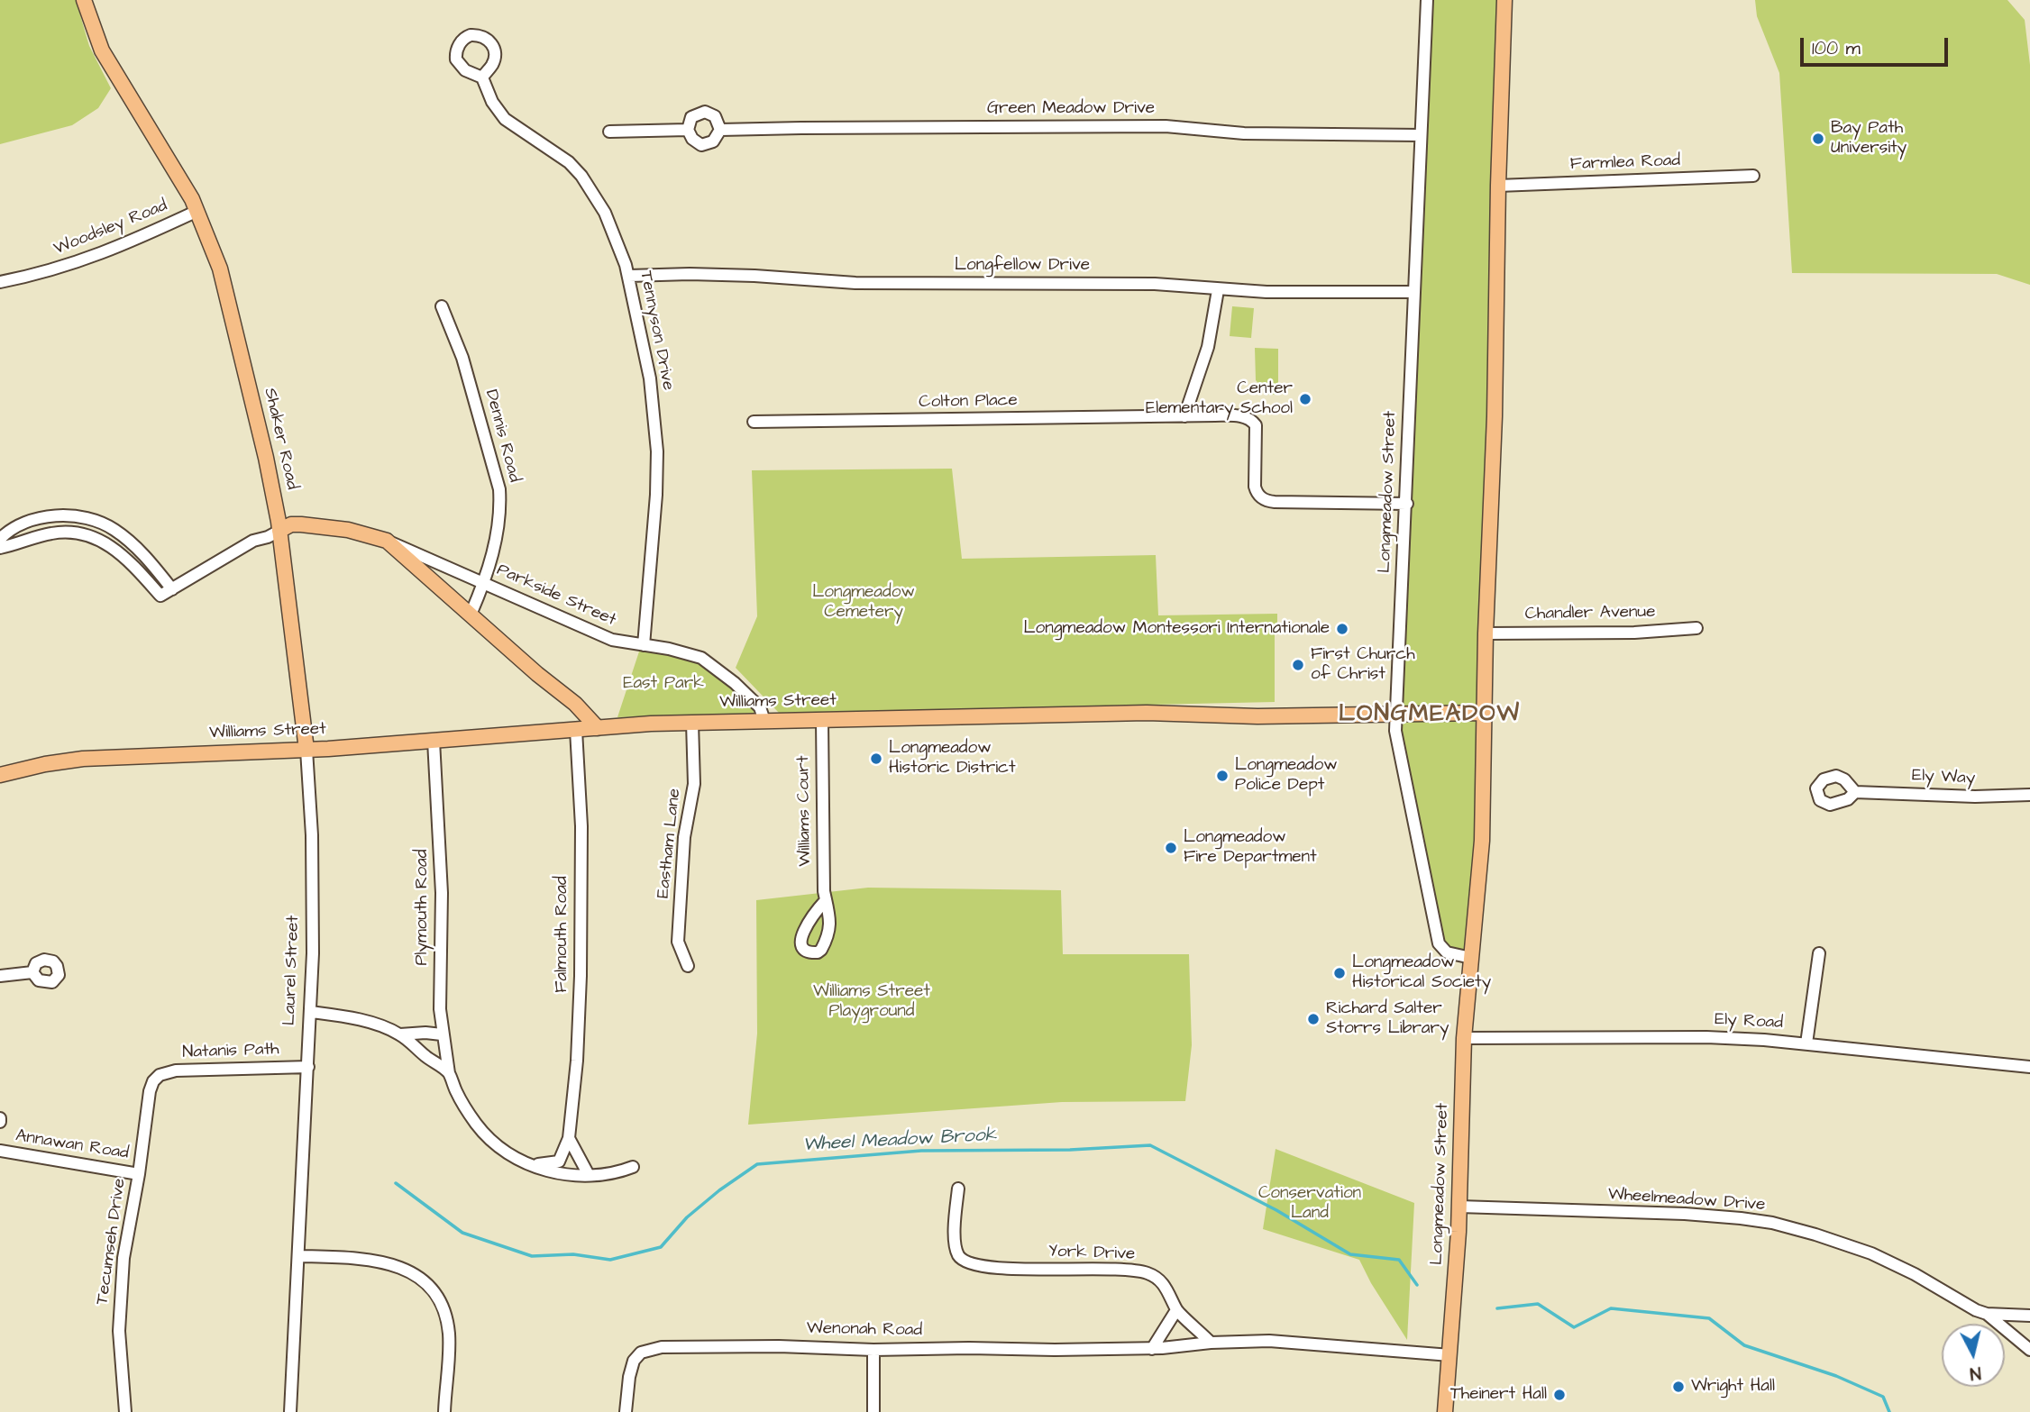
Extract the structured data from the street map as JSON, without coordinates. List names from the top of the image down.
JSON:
{
  "streets": {
    "main road": [
      "Shaker Road",
      "Longmeadow Street",
      "Williams Street",
      "Laurel Street"
    ],
    "street": [
      "Green Meadow Drive",
      "Farmlea Road",
      "Woodsley Road",
      "Longfellow Drive",
      "Tennyson Drive",
      "Colton Place",
      "Dennis Road",
      "Parkside Street",
      "Chandler Avenue",
      "Ely Way",
      "Williams Court",
      "Eastham Lane",
      "Plymouth Road",
      "Falmouth Road",
      "Ely Road",
      "Natanis Path",
      "Annawan Road",
      "Wheelmeadow Drive",
      "Tecumseh Drive",
      "York Drive",
      "Wenonah Road"
    ]
  },
  "crossings": [
    ["Green Meadow Drive", "Longmeadow Street"],
    ["Farmlea Road", "Longmeadow Street"],
    ["Woodsley Road", "Shaker Road"],
    ["Longfellow Drive", "Tennyson Drive"],
    ["Longfellow Drive", "Longmeadow Street"],
    ["Tennyson Drive", "Parkside Street"],
    ["Colton Place", "Longmeadow Street"],
    ["Dennis Road", "Parkside Street"],
    ["Shaker Road", "Laurel Street"],
    ["Longmeadow Street", "Chandler Avenue"],
    ["Longmeadow Street", "Williams Street"],
    ["Longmeadow Street", "Ely Road"],
    ["Longmeadow Street", "Wheelmeadow Drive"],
    ["Parkside Street", "Williams Street"],
    ["Williams Street", "Williams Court"],
    ["Williams Street", "Eastham Lane"],
    ["Williams Street", "Plymouth Road"],
    ["Williams Street", "Falmouth Road"],
    ["Williams Street", "Laurel Street"],
    ["Laurel Street", "Natanis Path"],
    ["Natanis Path", "Tecumseh Drive"],
    ["Annawan Road", "Tecumseh Drive"],
    ["York Drive", "Wenonah Road"]
  ],
  "districts": ["LONGMEADOW"],
  "water": ["Wheel Meadow Brook"],
  "parks": [
    "Longmeadow Cemetery",
    "East Park",
    "Williams Street Playground",
    "Conservation Land"
  ],
  "places": [
    "Bay Path University",
    "Center Elementary School",
    "Longmeadow Montessori Internationale",
    "First Church of Christ",
    "Longmeadow Historic District",
    "Longmeadow Police Dept",
    "Longmeadow Fire Department",
    "Longmeadow Historical Society",
    "Richard Salter Storrs Library",
    "Wright Hall",
    "Theinert Hall"
  ],
  "scale_bar": "100 m",
  "north": "bottom"
}
